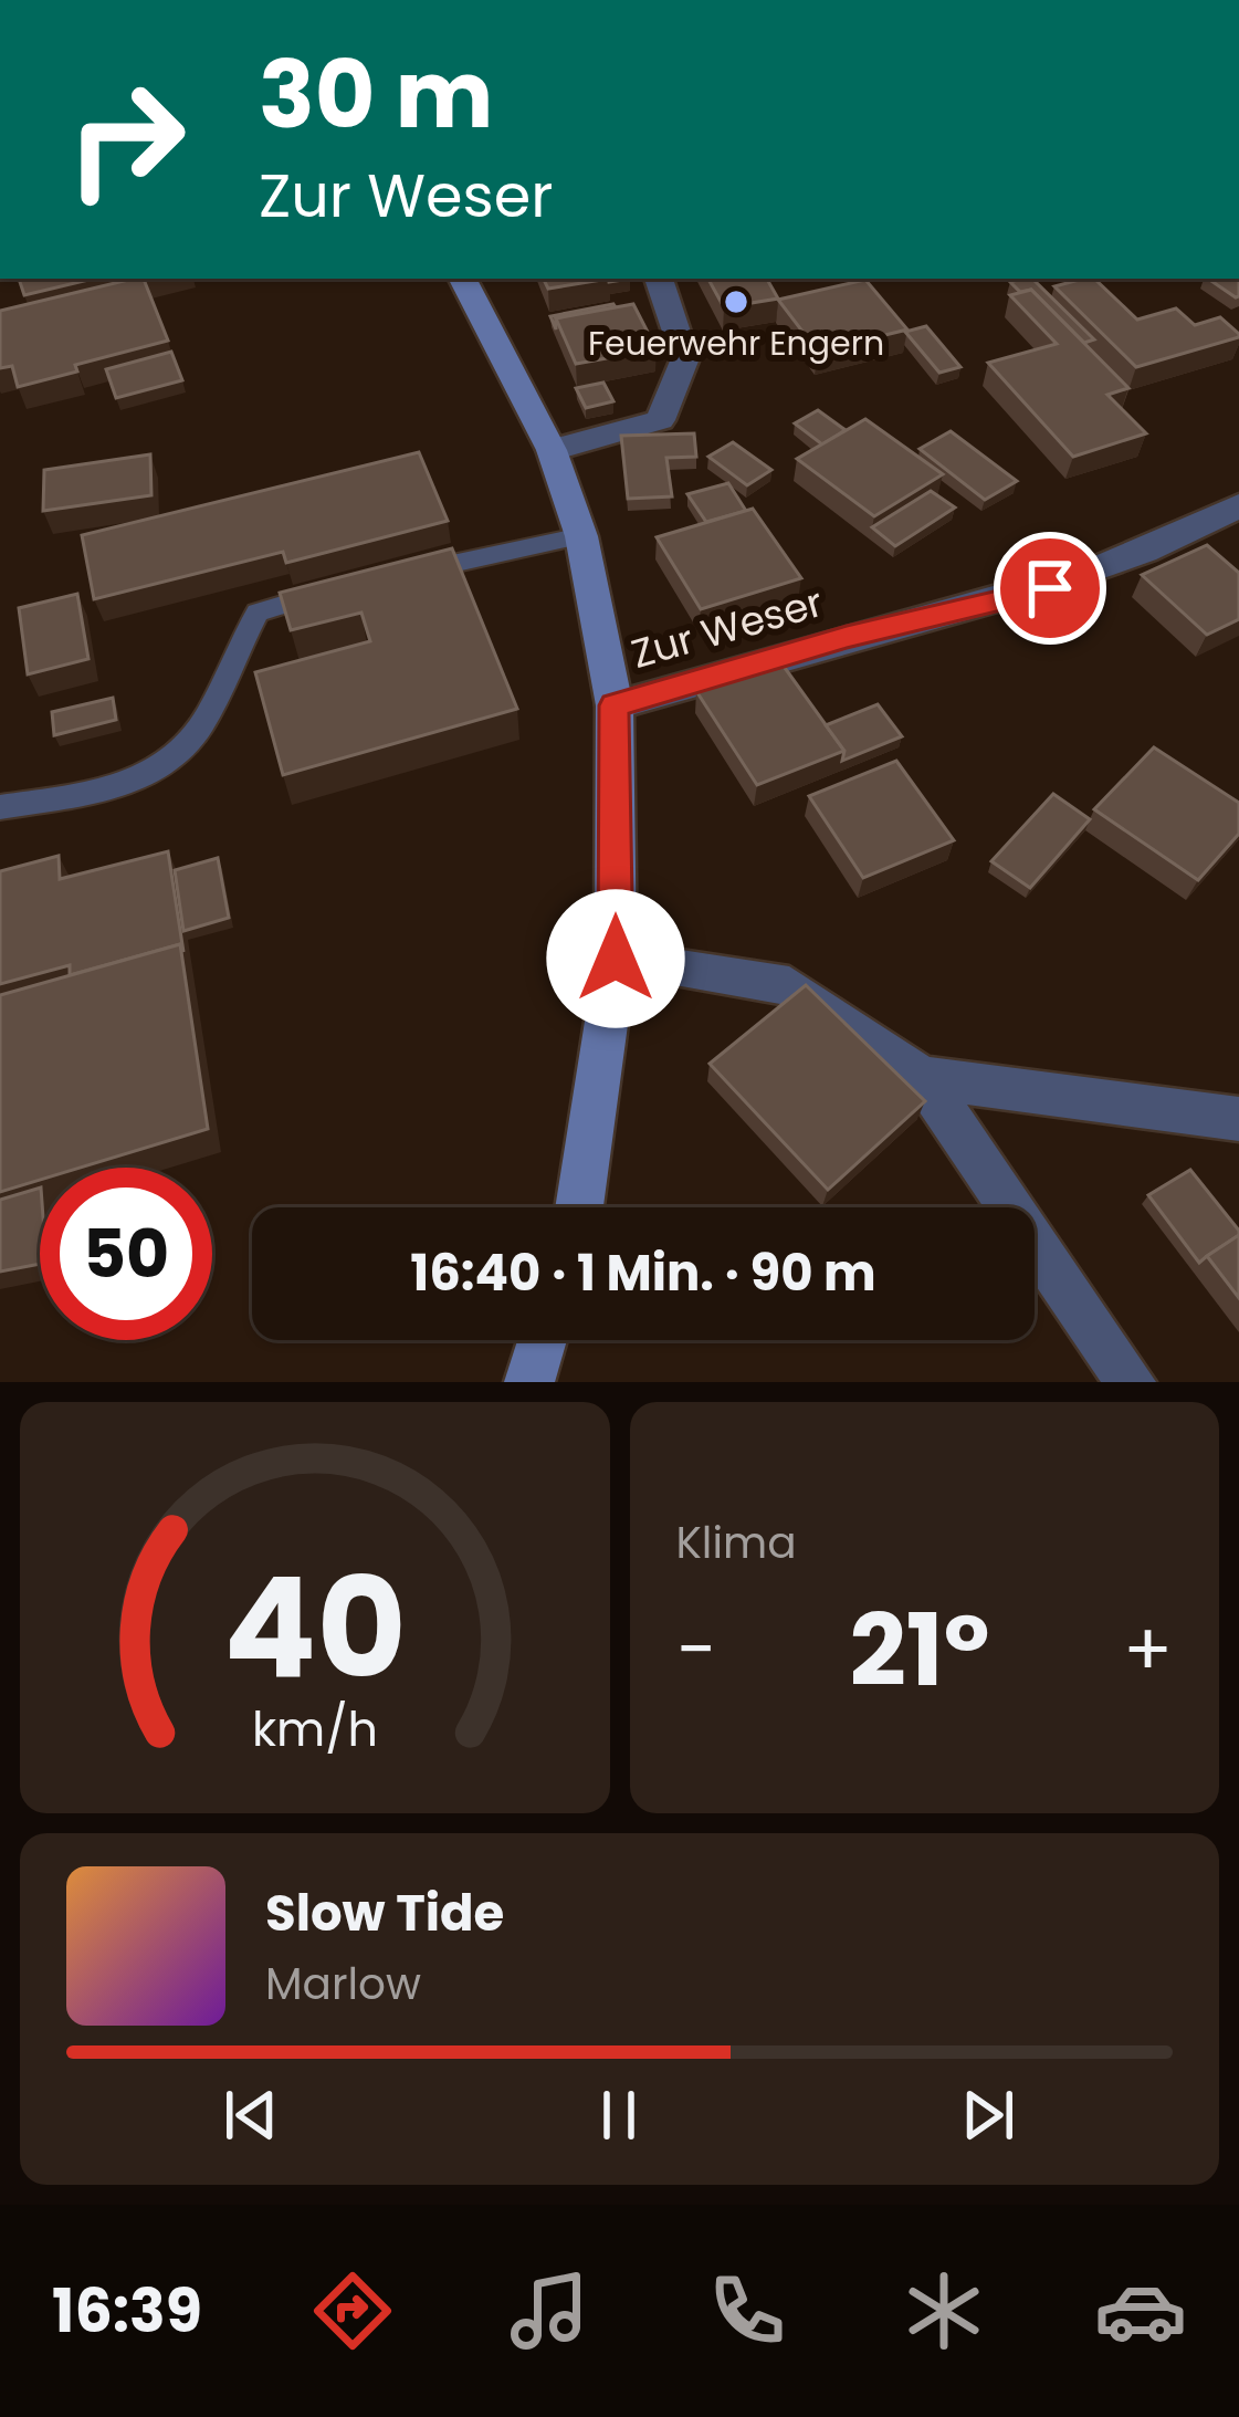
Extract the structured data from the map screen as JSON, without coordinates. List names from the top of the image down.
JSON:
{
  "streets": {
    "street": ["Zur Weser"]
  },
  "places": ["Feuerwehr Engern"],
  "page": {
    "turn": ["30 m", "Zur Weser"],
    "limit": "50",
    "trip": "16:40 · 1 Min. · 90 m",
    "tile": "Klima",
    "heat": ["−", "21°", "+"],
    "song": ["Slow Tide", "Marlow"],
    "tabs": "16:39",
    "gauge": ["40", "km/h"]
  }
}
